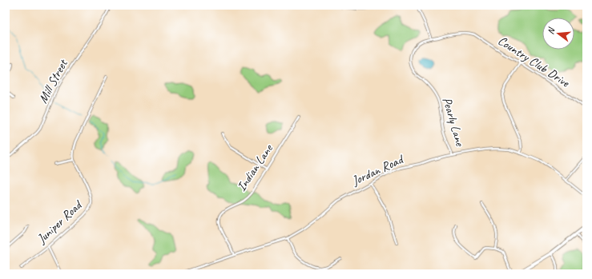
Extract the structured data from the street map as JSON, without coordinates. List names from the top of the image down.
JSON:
{
  "streets": {
    "street": [
      "Country Club Drive",
      "Mill Street",
      "Pearly Lane",
      "Indian Lane",
      "Jordan Road",
      "Juniper Road"
    ]
  },
  "crossings": [
    ["Country Club Drive", "Pearly Lane"],
    ["Pearly Lane", "Jordan Road"],
    ["Indian Lane", "Jordan Road"]
  ],
  "north": "left"
}
